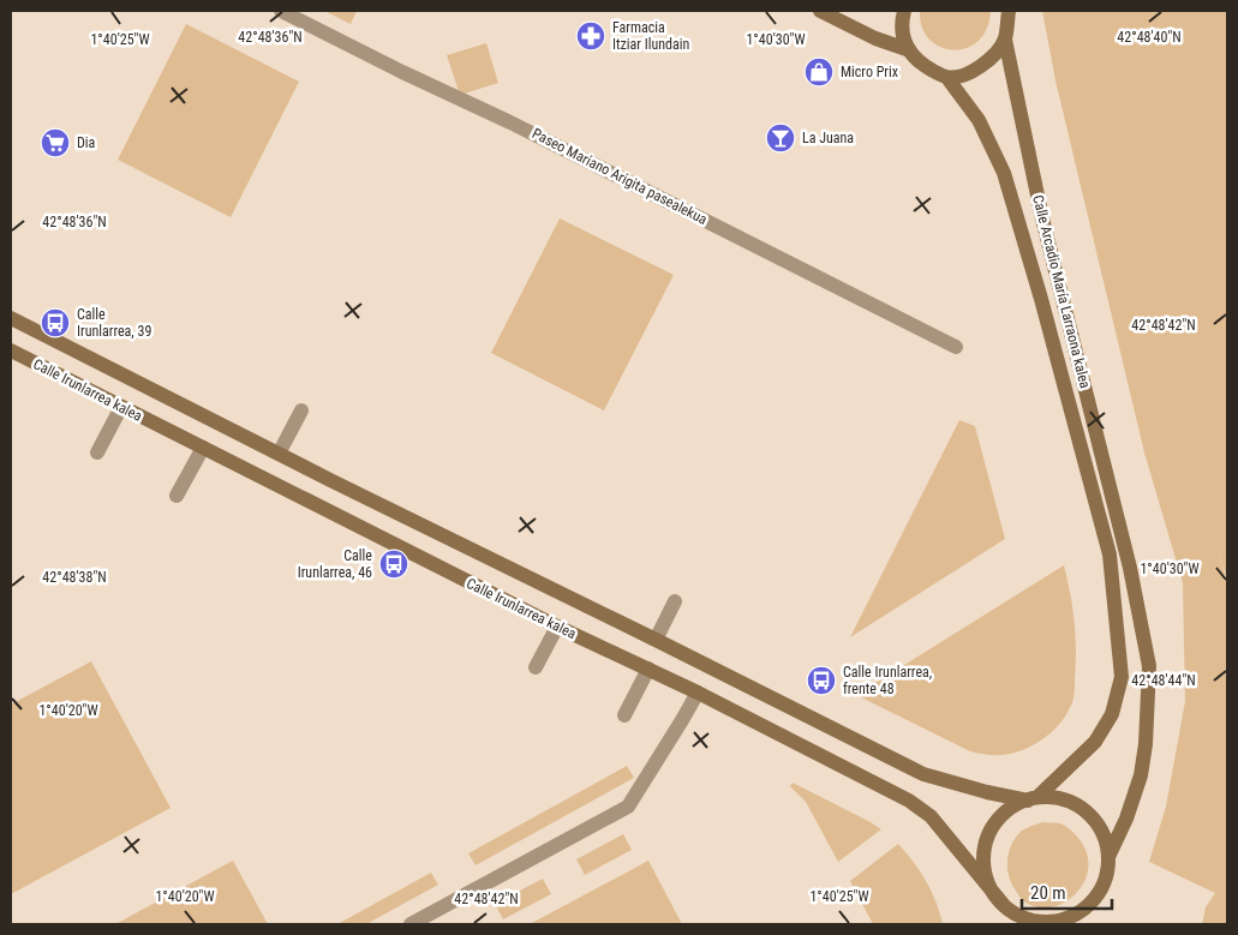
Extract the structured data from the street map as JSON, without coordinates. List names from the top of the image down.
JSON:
{
  "streets": {
    "street": ["Paseo Mariano Arigita pasealekua", "Calle Arcadio María Larraona kalea", "Calle Irunlarrea kalea"]
  },
  "crossings": [
    ["Calle Arcadio María Larraona kalea", "Calle Irunlarrea kalea"]
  ],
  "places": {
    "pharmacy": ["Farmacia Itziar Ilundain"],
    "shop": ["Micro Prix"],
    "bar": ["La Juana"],
    "supermarket": ["Dia"],
    "bus stop": ["Calle Irunlarrea, 39", "Calle Irunlarrea, 46", "Calle Irunlarrea, frente 48"]
  },
  "scale_bar": "20 m",
  "coordinates": [
    "42°48'36\"N",
    "42°48'40\"N",
    "1°40'25\"W",
    "1°40'30\"W",
    "42°48'42\"N",
    "42°48'38\"N",
    "42°48'44\"N",
    "1°40'20\"W"
  ]
}
